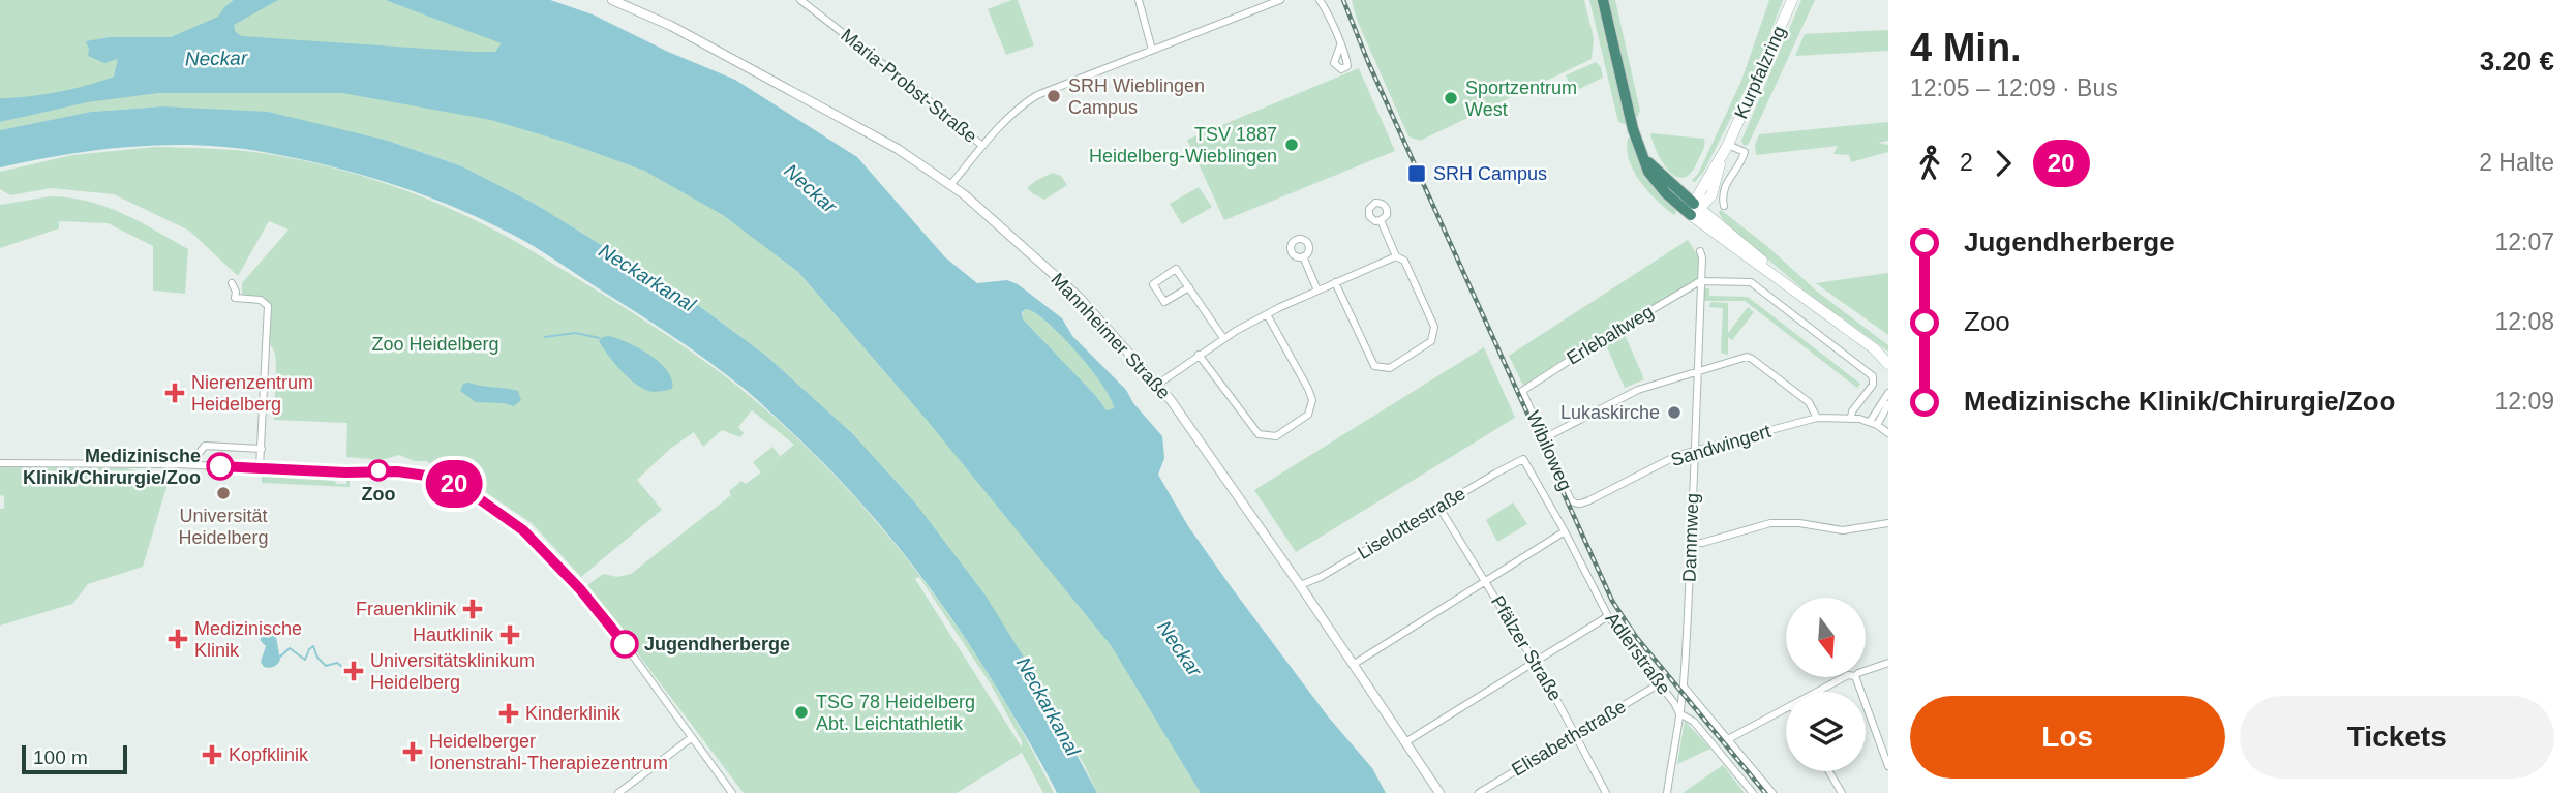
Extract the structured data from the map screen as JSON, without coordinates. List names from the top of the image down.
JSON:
{
  "streets": {
    "main road": ["Kurpfalzring"],
    "street": [
      "Maria-Probst-Straße",
      "Erlebaltweg",
      "Mannheimer Straße",
      "Sandwingert",
      "Wibiloweg",
      "Liselottestraße",
      "Dammweg",
      "Pfälzer Straße",
      "Adlerstraße",
      "Elisabethstraße"
    ]
  },
  "crossings": [
    ["Erlebaltweg", "Wibiloweg"],
    ["Erlebaltweg", "Dammweg"],
    ["Mannheimer Straße", "Liselottestraße"],
    ["Sandwingert", "Wibiloweg"],
    ["Sandwingert", "Dammweg"],
    ["Liselottestraße", "Pfälzer Straße"],
    ["Liselottestraße", "Adlerstraße"],
    ["Dammweg", "Adlerstraße"],
    ["Pfälzer Straße", "Elisabethstraße"],
    ["Adlerstraße", "Elisabethstraße"]
  ],
  "water": ["Neckar", "Neckarkanal"],
  "parks": ["Zoo Heidelberg"],
  "places": {
    "other": [
      "SRH Wieblingen Campus",
      "Sportzentrum West",
      "TSV 1887 Heidelberg-Wieblingen",
      "Lukaskirche",
      "Medizinische Klinik/Chirurgie/Zoo",
      "Zoo",
      "Universität Heidelberg",
      "Jugendherberge",
      "TSG 78 Heidelberg Abt. Leichtathletik"
    ],
    "transit": ["SRH Campus"],
    "health": [
      "Nierenzentrum Heidelberg",
      "Frauenklinik",
      "Hautklinik",
      "Medizinische Klinik",
      "Universitätsklinikum Heidelberg",
      "Kinderklinik",
      "Heidelberger Ionenstrahl-Therapiezentrum",
      "Kopfklinik"
    ]
  },
  "lines": ["bus line 20"],
  "scale_bar": "100 m",
  "north": "bottom",
  "page": {
    "on_map": "20",
    "heading": ["4 Min.", "12:05 – 12:09 · Bus", "3.20 €"],
    "legs": ["2", "20", "2 Halte"],
    "list": [
      {
        "name": "Jugendherberge",
        "value": "12:07"
      },
      {
        "name": "Zoo",
        "value": "12:08"
      },
      {
        "name": "Medizinische Klinik/Chirurgie/Zoo",
        "value": "12:09"
      }
    ],
    "buttons": ["Los", "Tickets"],
    "scale": "100 m"
  }
}
